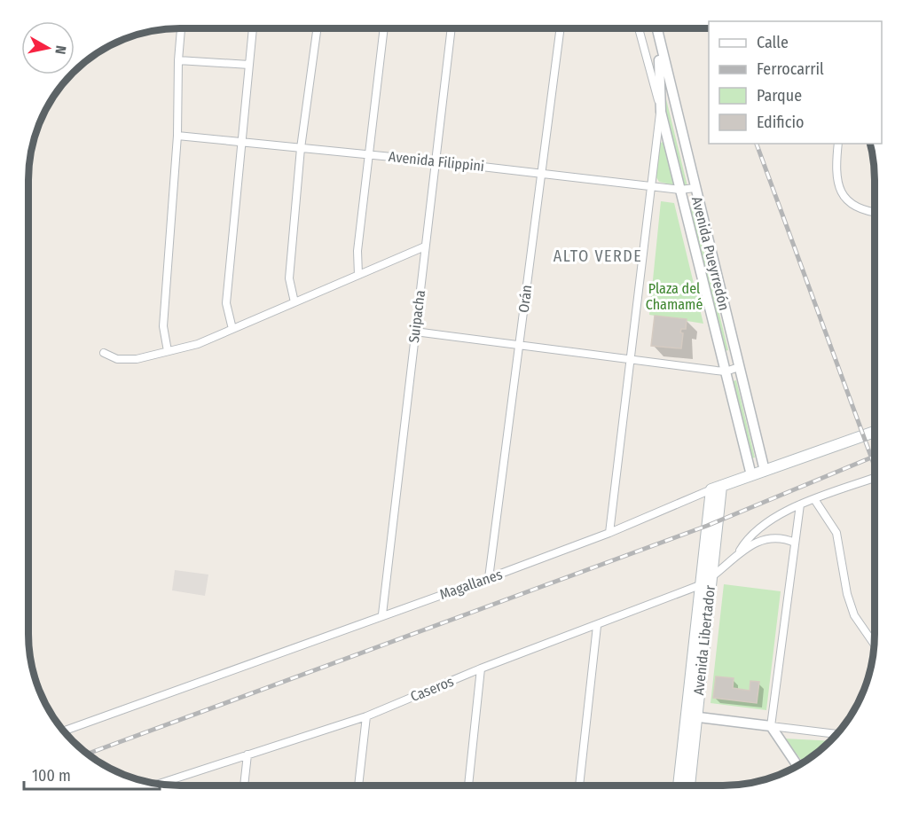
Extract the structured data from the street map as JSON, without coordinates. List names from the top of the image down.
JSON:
{
  "streets": {
    "main road": ["Magallanes", "Avenida Libertador"],
    "street": [
      "Avenida Filippini",
      "Avenida Pueyrredón",
      "Orán",
      "Suipacha",
      "Caseros"
    ]
  },
  "crossings": [
    ["Avenida Filippini", "Avenida Pueyrredón"],
    ["Avenida Filippini", "Orán"],
    ["Avenida Filippini", "Suipacha"],
    ["Avenida Pueyrredón", "Magallanes"],
    ["Orán", "Magallanes"],
    ["Suipacha", "Magallanes"],
    ["Magallanes", "Avenida Libertador"],
    ["Avenida Libertador", "Caseros"]
  ],
  "districts": ["ALTO VERDE"],
  "parks": ["Plaza del Chamamé"],
  "legend": [
    "Calle",
    "Ferrocarril",
    "Parque",
    "Edificio"
  ],
  "scale_bar": "100 m",
  "north": "right"
}
